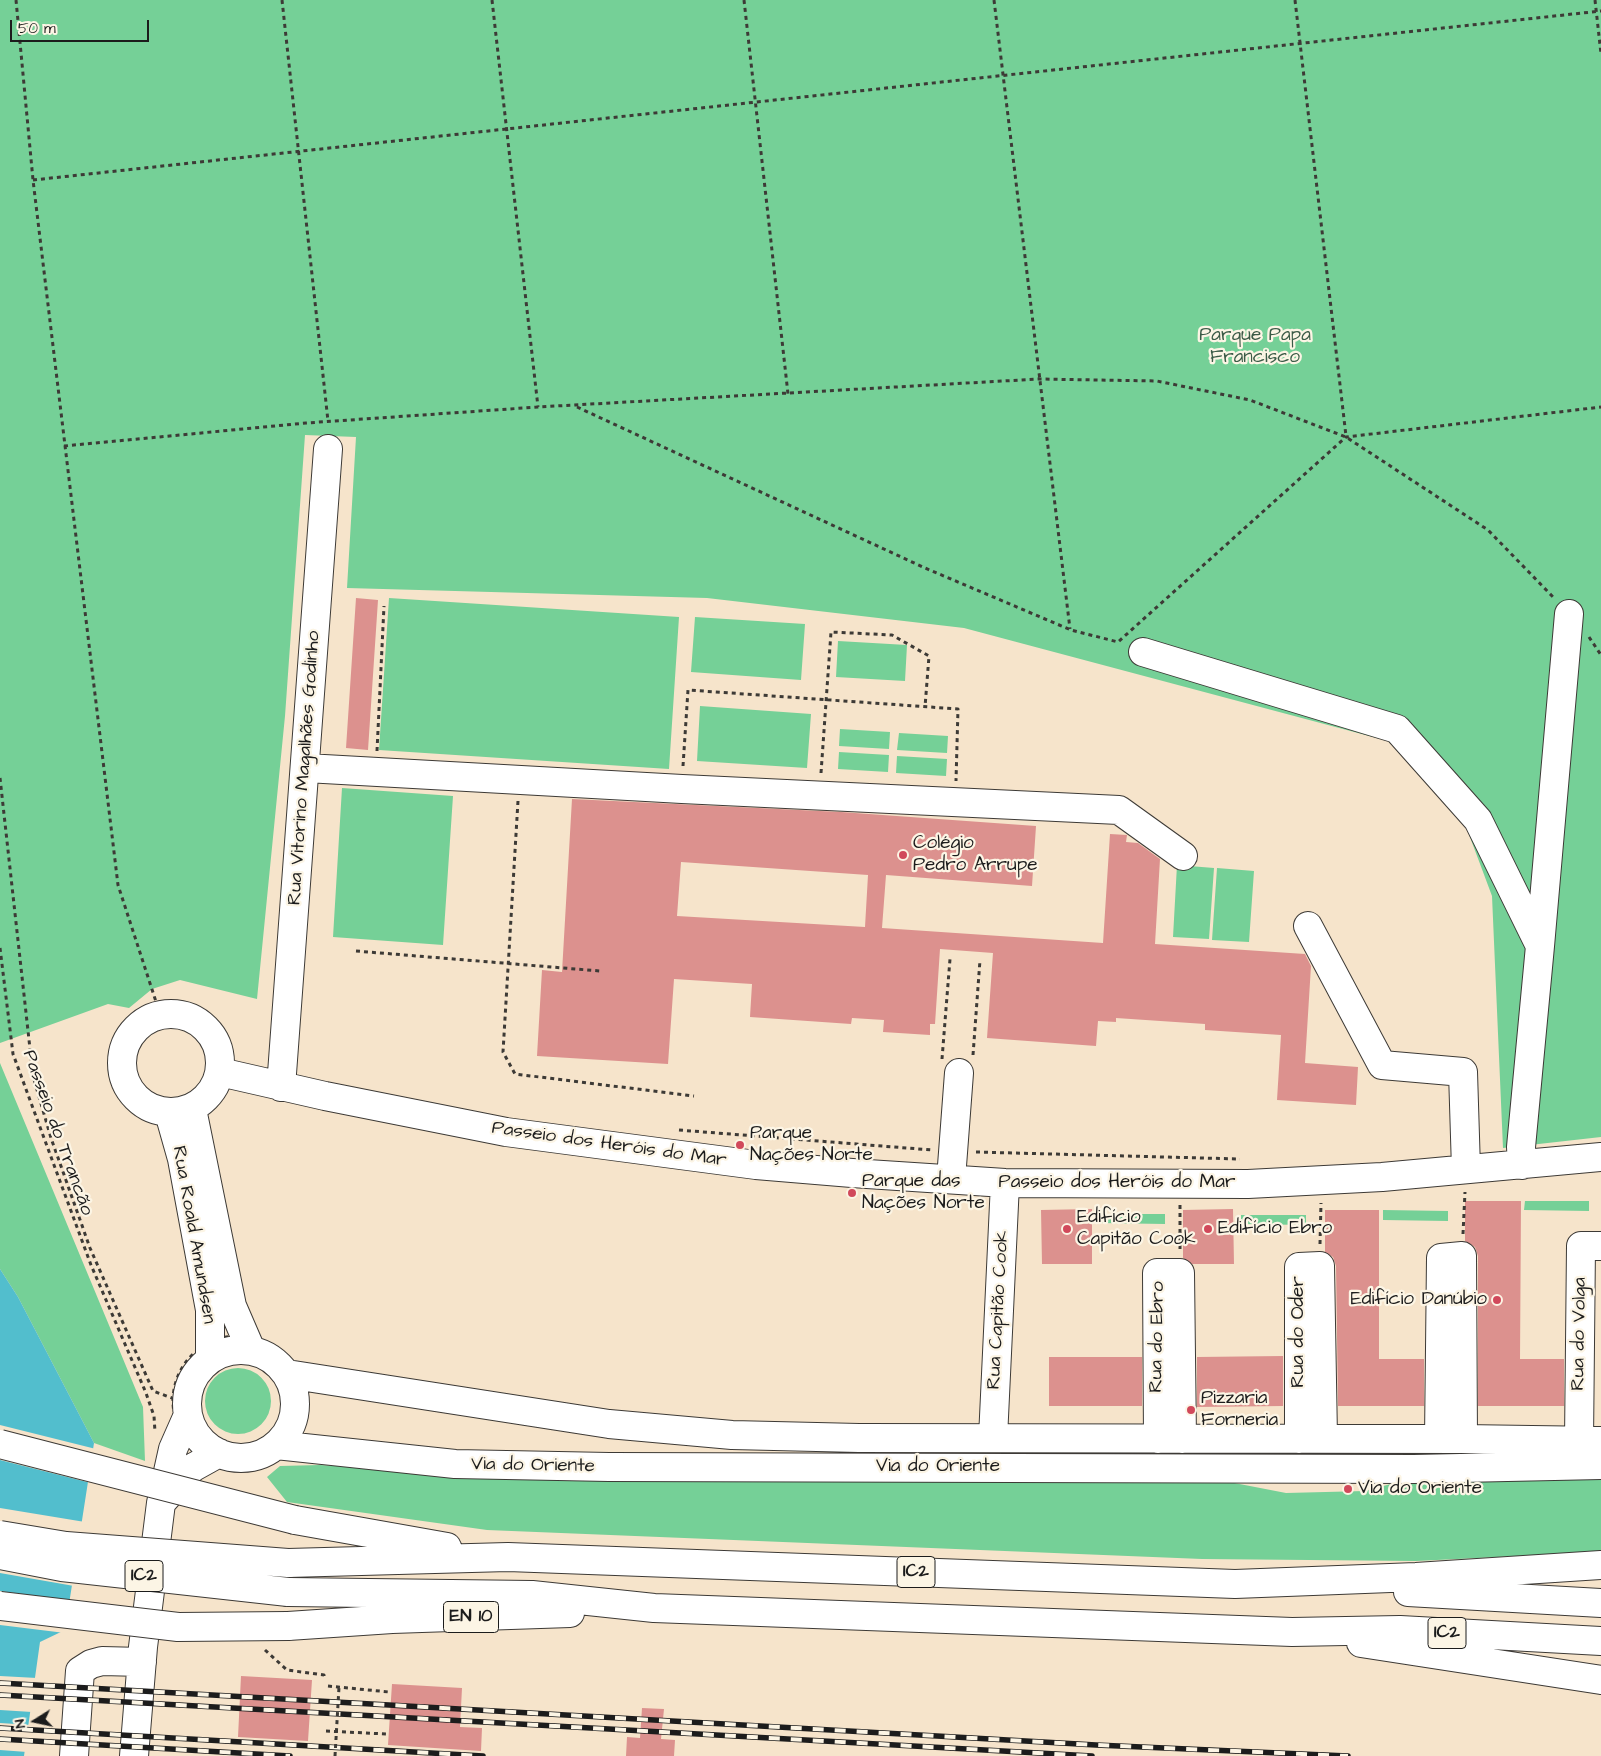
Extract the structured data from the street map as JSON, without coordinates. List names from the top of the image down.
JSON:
{
  "streets": {
    "main road": [
      "Rua Vitorino Magalhães Godinho",
      "Passeio dos Heróis do Mar",
      "Rua Roald Amundsen",
      "Rua Capitão Cook",
      "Rua do Oder",
      "Rua do Volga",
      "Rua do Ebro",
      "Via do Oriente",
      "IC2",
      "EN 10"
    ],
    "path": ["Passeio do Trancão"]
  },
  "crossings": [
    ["Rua Vitorino Magalhães Godinho", "Passeio dos Heróis do Mar"],
    ["Passeio do Trancão", "Rua Roald Amundsen"],
    ["Passeio do Trancão", "Via do Oriente"],
    ["Passeio dos Heróis do Mar", "Rua Roald Amundsen"],
    ["Passeio dos Heróis do Mar", "Rua Capitão Cook"],
    ["Rua Roald Amundsen", "Via do Oriente"],
    ["Rua Capitão Cook", "Via do Oriente"],
    ["Rua do Oder", "Via do Oriente"],
    ["Rua do Volga", "Via do Oriente"],
    ["Rua do Ebro", "Via do Oriente"],
    ["IC2", "EN 10"]
  ],
  "parks": ["Parque Papa Francisco"],
  "places": [
    "Colégio Pedro Arrupe",
    "Parque Nações Norte",
    "Parque das Nações Norte",
    "Edifício Capitão Cook",
    "Edifício Ebro",
    "Edifício Danúbio",
    "Pizzaria Forneria",
    "Via do Oriente"
  ],
  "scale_bar": "50 m",
  "north": "left"
}
